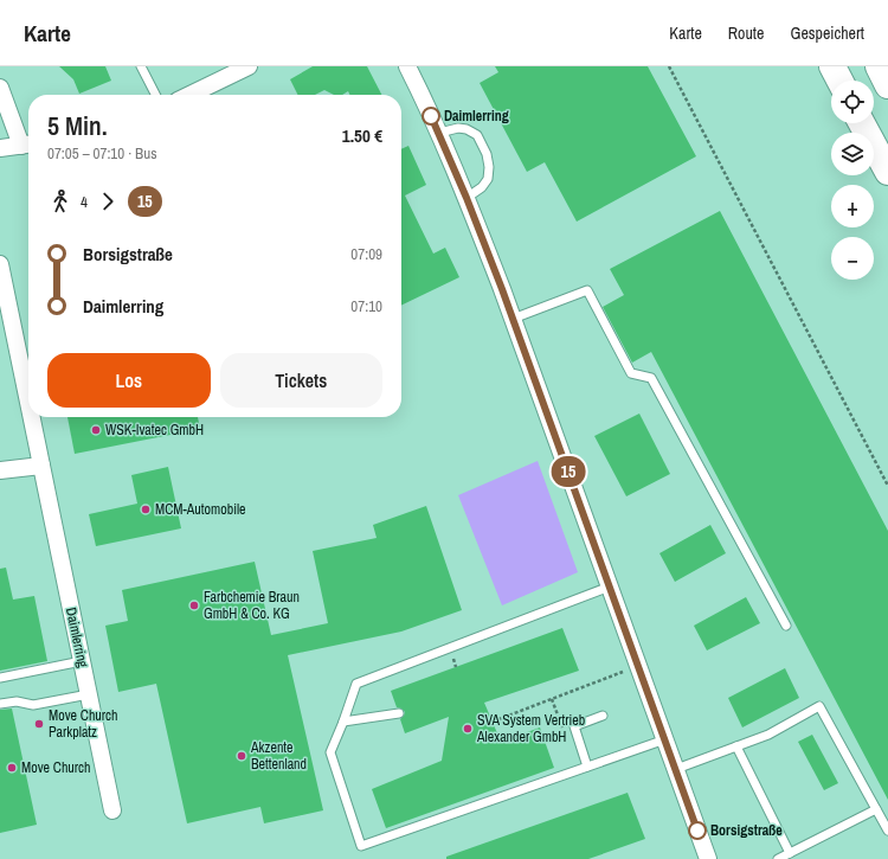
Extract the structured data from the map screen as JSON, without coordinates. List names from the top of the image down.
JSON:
{
  "streets": {
    "street": ["Daimlerring"]
  },
  "places": [
    "Daimlerring",
    "WSK-Ivatec GmbH",
    "MCM-Automobile",
    "Farbchemie Braun GmbH & Co. KG",
    "Move Church Parkplatz",
    "SVA System Vertrieb Alexander GmbH",
    "Akzente Bettenland",
    "Move Church",
    "Borsigstraße"
  ],
  "lines": ["bus line 15"],
  "page": {
    "header": "Karte",
    "nav": ["Karte", "Route", "Gespeichert"],
    "on_map": "15",
    "map_buttons": ["+", "−"],
    "heading": ["5 Min.", "07:05 – 07:10 · Bus", "1.50 €"],
    "legs": ["4", "15"],
    "list": [
      {
        "name": "Borsigstraße",
        "value": "07:09"
      },
      {
        "name": "Daimlerring",
        "value": "07:10"
      }
    ],
    "buttons": ["Los", "Tickets"]
  }
}
